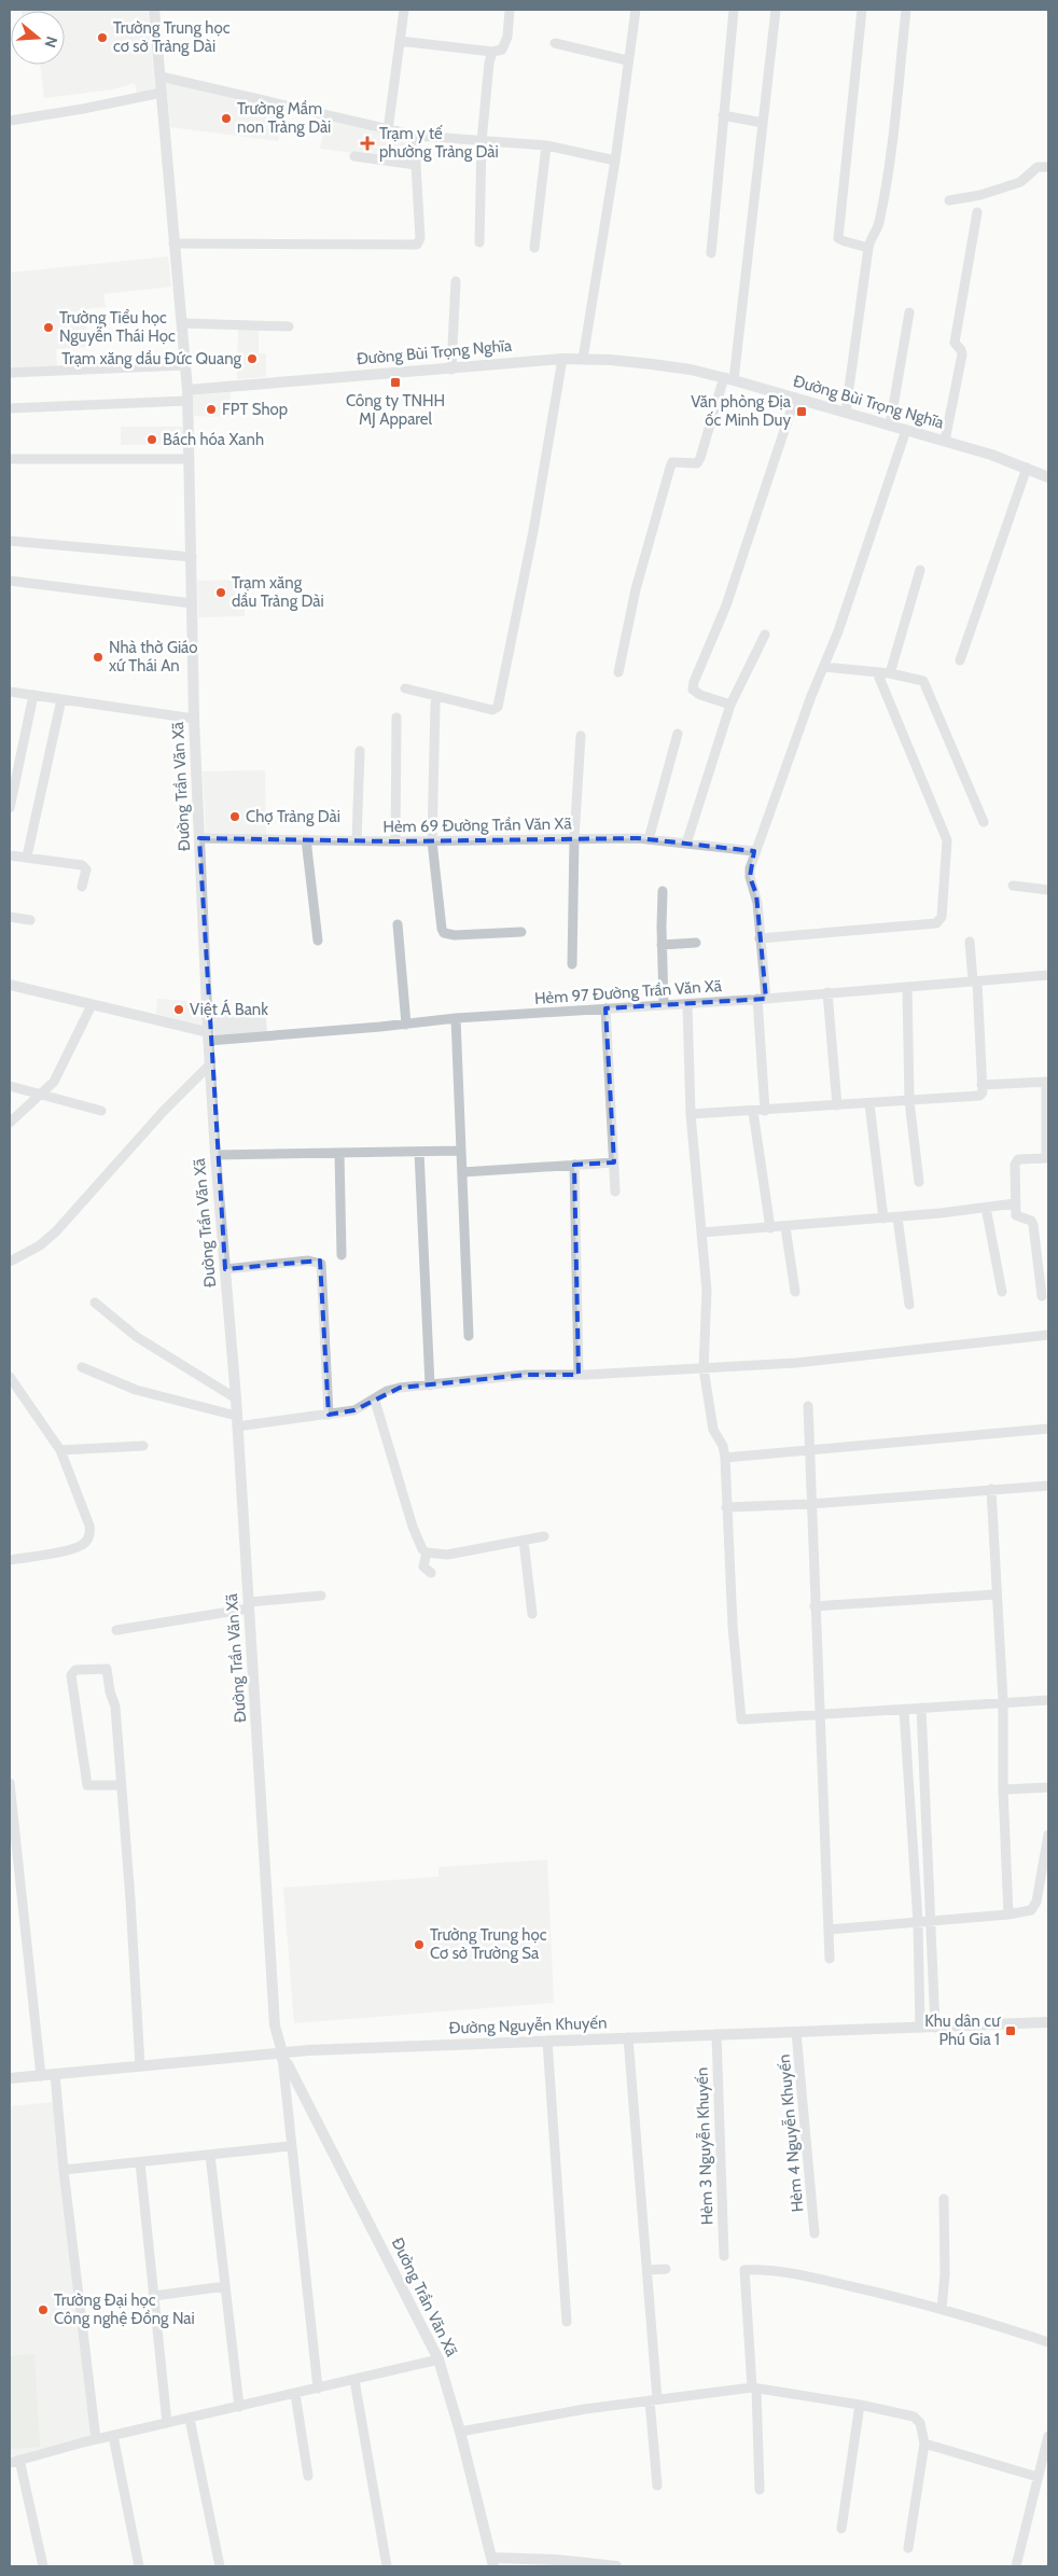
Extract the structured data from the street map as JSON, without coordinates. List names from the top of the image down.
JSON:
{
  "streets": {
    "street": [
      "Đường Bùi Trọng Nghĩa",
      "Đường Trần Văn Xã",
      "Hẻm 69 Đường Trần Văn Xã",
      "Hẻm 97 Đường Trần Văn Xã",
      "Đường Nguyễn Khuyến",
      "Hẻm 4 Nguyễn Khuyến",
      "Hẻm 3 Nguyễn Khuyến"
    ]
  },
  "crossings": [
    ["Đường Bùi Trọng Nghĩa", "Đường Trần Văn Xã"],
    ["Đường Trần Văn Xã", "Hẻm 69 Đường Trần Văn Xã"],
    ["Đường Trần Văn Xã", "Hẻm 97 Đường Trần Văn Xã"],
    ["Đường Trần Văn Xã", "Đường Nguyễn Khuyến"],
    ["Đường Nguyễn Khuyến", "Hẻm 4 Nguyễn Khuyến"],
    ["Đường Nguyễn Khuyến", "Hẻm 3 Nguyễn Khuyến"]
  ],
  "places": {
    "other": [
      "Trường Trung học cơ sở Trảng Dài",
      "Trường Mầm non Trảng Dài",
      "Trường Tiểu học Nguyễn Thái Học",
      "Trạm xăng dầu Đức Quang",
      "FPT Shop",
      "Bách hóa Xanh",
      "Trạm xăng dầu Trảng Dài",
      "Nhà thờ Giáo xứ Thái An",
      "Chợ Trảng Dài",
      "Việt Á Bank",
      "Trường Trung học Cơ sở Trường Sa",
      "Trường Đại học Công nghệ Đồng Nai"
    ],
    "health": ["Trạm y tế phường Trảng Dài"],
    "transit": ["Công ty TNHH MJ Apparel", "Văn phòng Địa ốc Minh Duy", "Khu dân cư Phú Gia 1"]
  },
  "north": "right"
}
